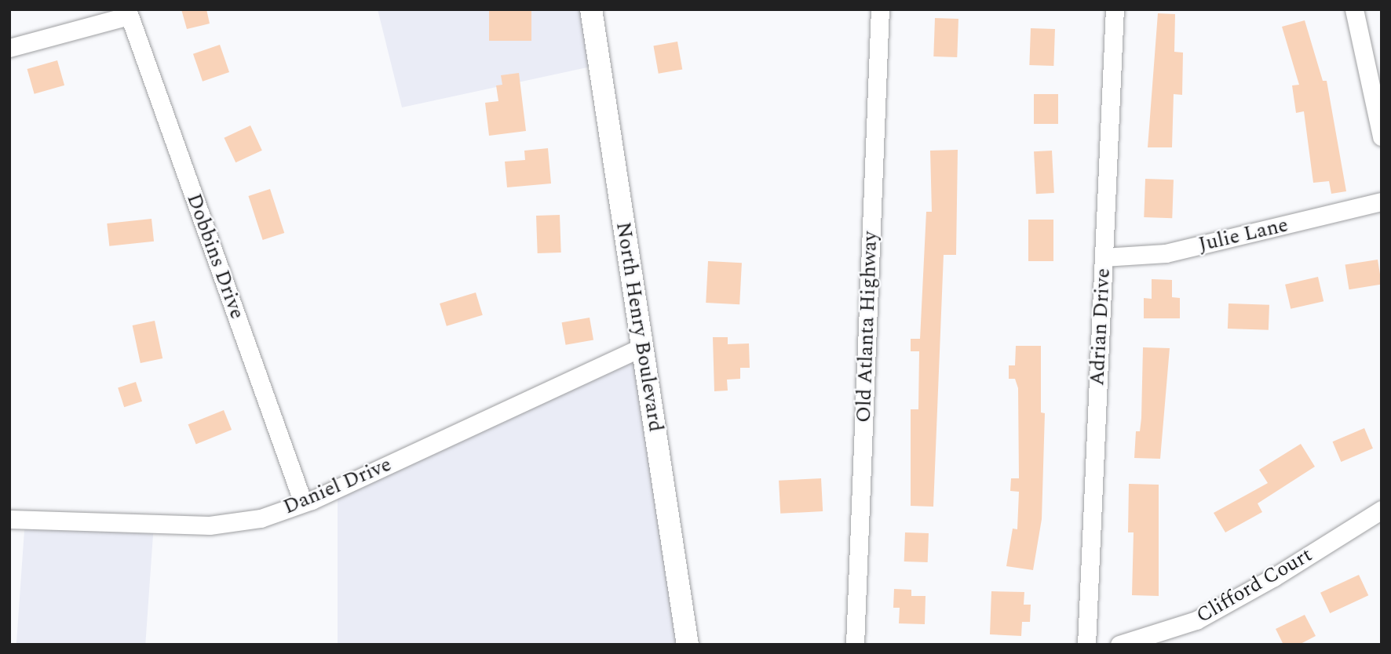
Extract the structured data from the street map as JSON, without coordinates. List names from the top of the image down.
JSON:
{
  "streets": {
    "main road": ["North Henry Boulevard"],
    "street": [
      "Julie Lane",
      "Dobbins Drive",
      "Old Atlanta Highway",
      "Adrian Drive",
      "Daniel Drive",
      "Clifford Court"
    ]
  },
  "crossings": [
    ["Julie Lane", "Adrian Drive"],
    ["Dobbins Drive", "Daniel Drive"],
    ["North Henry Boulevard", "Daniel Drive"]
  ]
}
